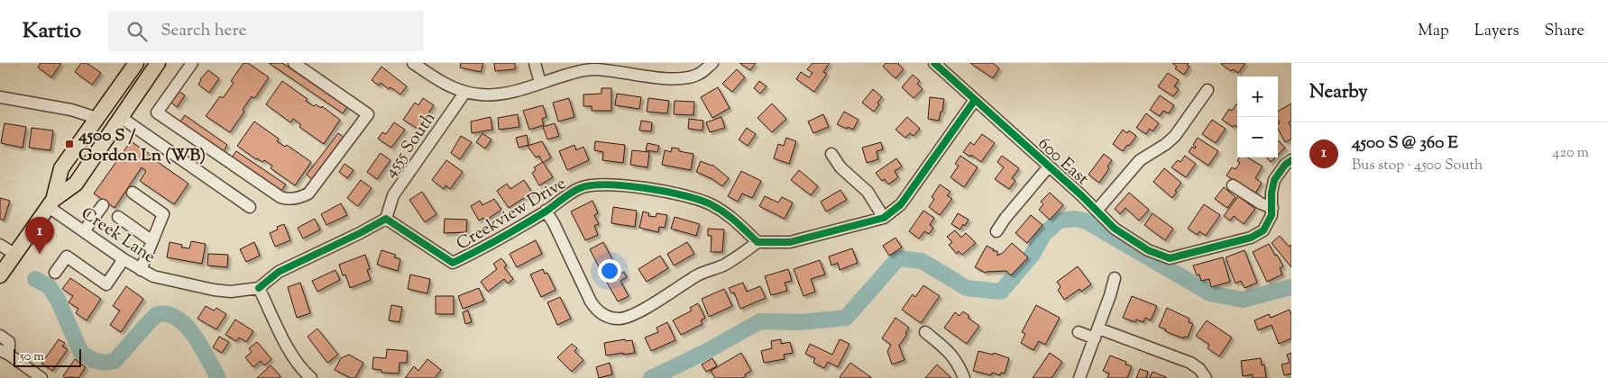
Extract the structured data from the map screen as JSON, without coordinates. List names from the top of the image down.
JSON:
{
  "streets": {
    "street": [
      "4555 South",
      "600 East",
      "Creekview Drive",
      "Creek Lane"
    ]
  },
  "crossings": [
    ["4555 South", "Creekview Drive"]
  ],
  "places": {
    "transit": ["4500 S / Gordon Ln (WB)"]
  },
  "scale_bar": "50 m",
  "page": {
    "header": "Kartio",
    "search": "Search here",
    "nav": ["Map", "Layers", "Share"],
    "heading": "Nearby",
    "map_buttons": ["+", "−"],
    "list": [
      {
        "mark": "1",
        "name": "4500 S @ 360 E",
        "note": "Bus stop · 4500 South",
        "value": "420 m"
      }
    ],
    "pins": "1",
    "scale": "50 m"
  }
}
